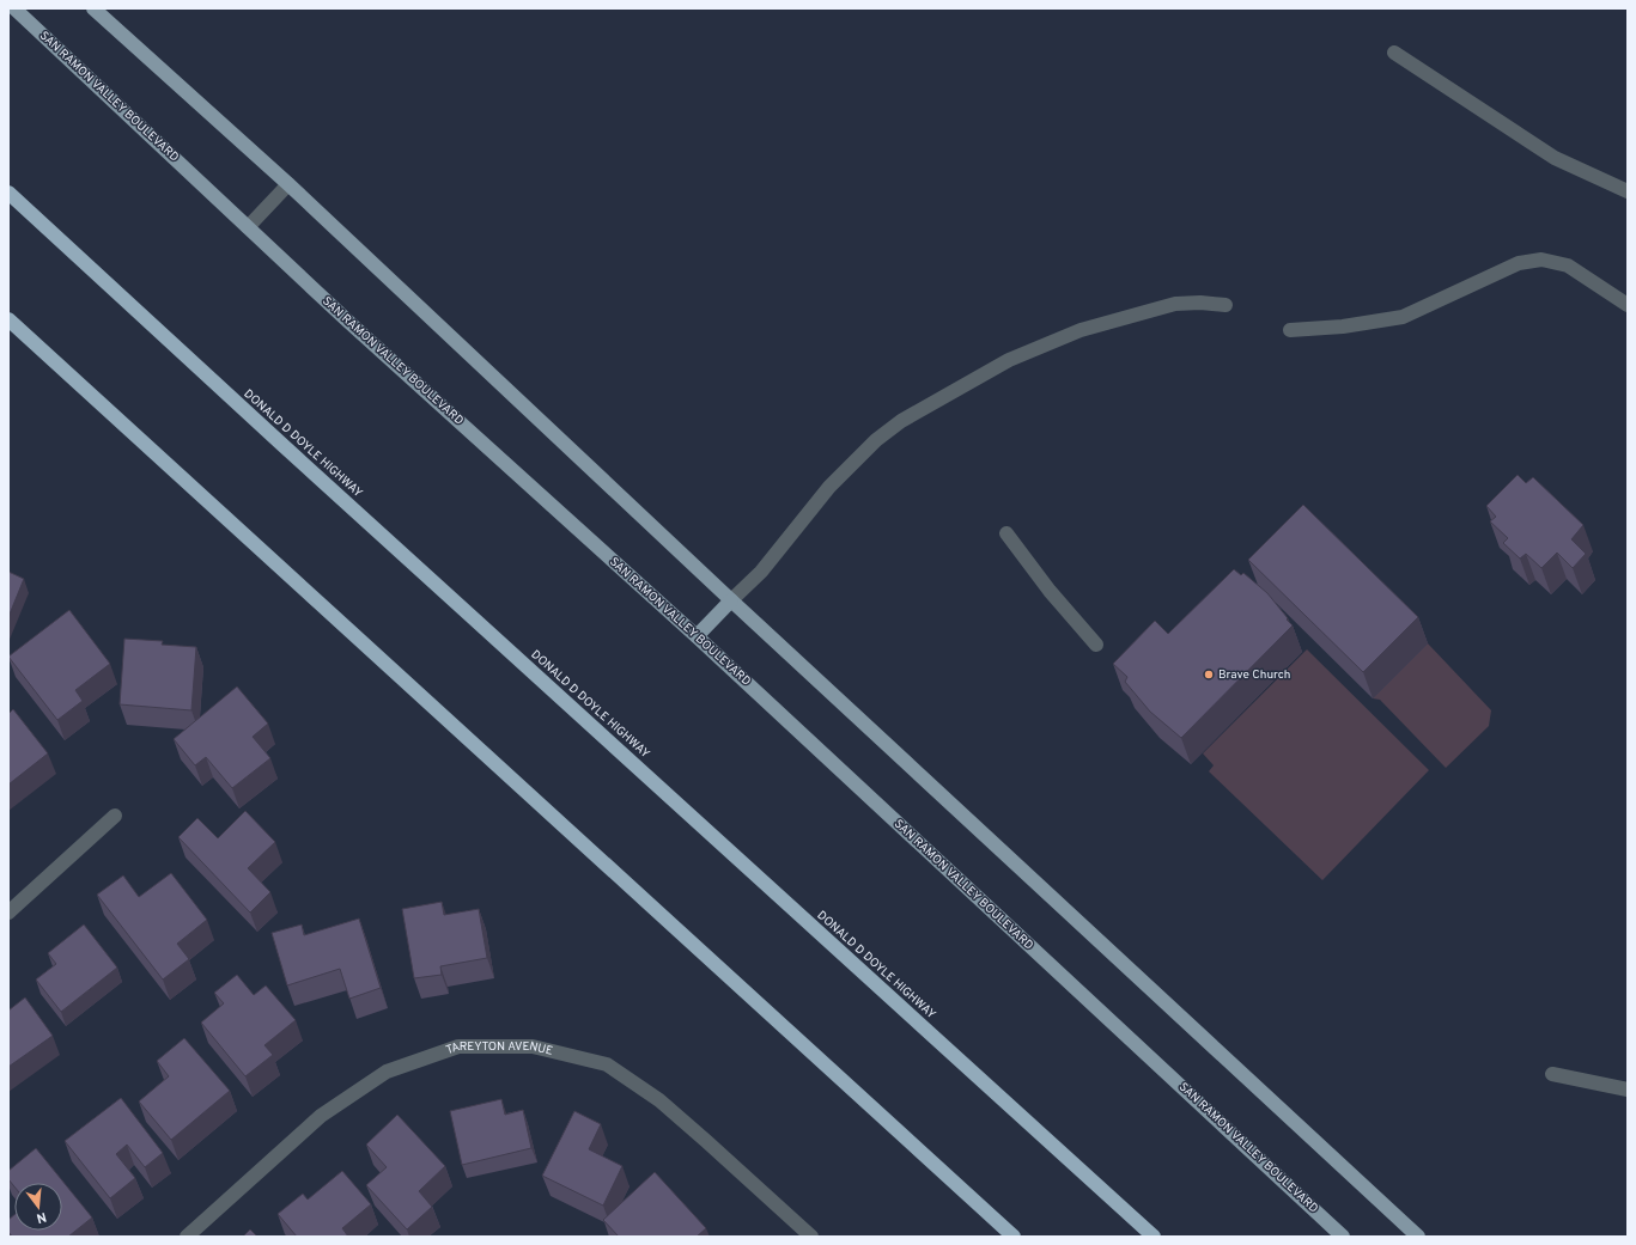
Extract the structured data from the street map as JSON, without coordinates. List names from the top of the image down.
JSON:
{
  "streets": {
    "highway": ["DONALD D DOYLE HIGHWAY"],
    "main road": ["SAN RAMON VALLEY BOULEVARD"],
    "street": ["TAREYTON AVENUE"]
  },
  "places": ["Brave Church"],
  "north": "bottom"
}
